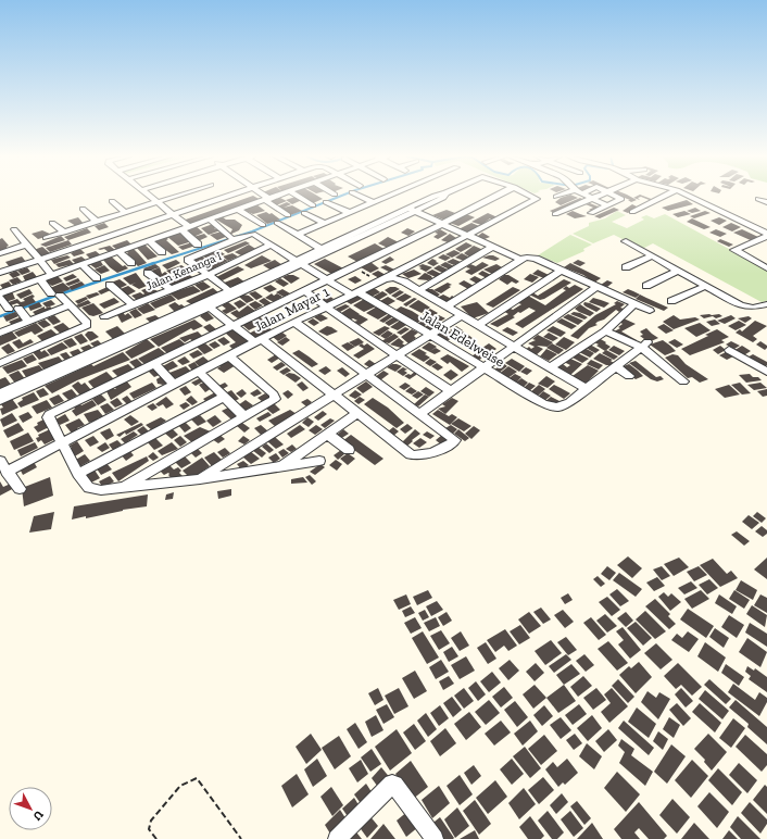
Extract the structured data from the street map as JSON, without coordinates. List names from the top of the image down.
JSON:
{
  "streets": {
    "street": ["Jalan Kenanga I", "Jalan Mayar 1", "Jalan Edelweise"]
  },
  "crossings": [
    ["Jalan Kenanga I", "Jalan Edelweise"],
    ["Jalan Mayar 1", "Jalan Edelweise"]
  ],
  "north": "bottom right"
}
